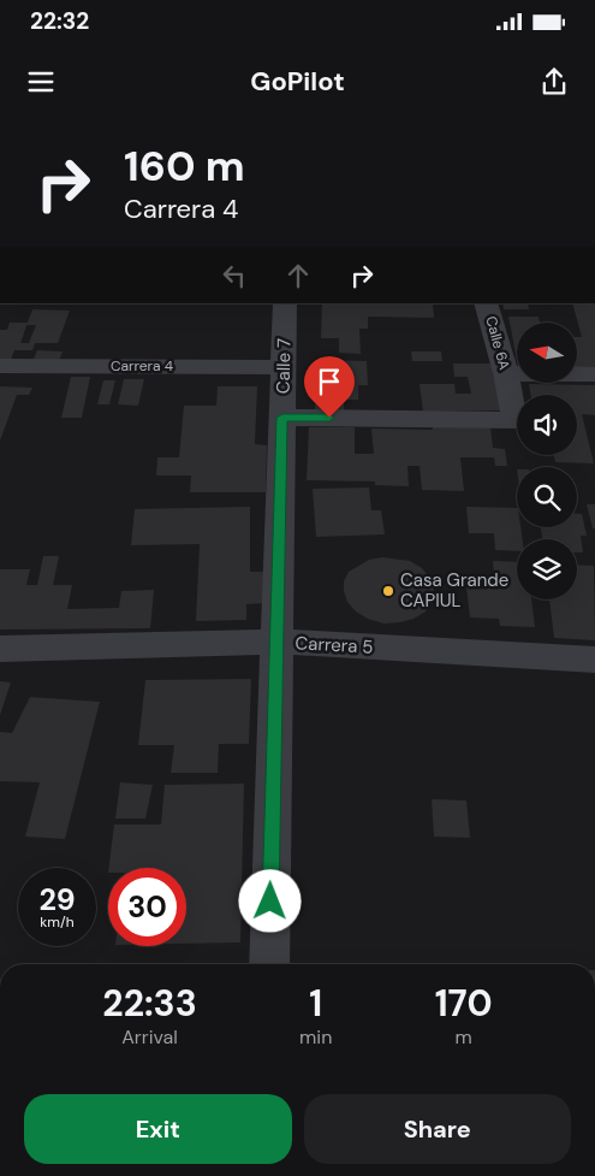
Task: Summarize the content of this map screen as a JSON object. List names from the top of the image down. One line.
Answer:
{"streets":{"street":["Calle 6A","Carrera 4","Calle 7","Carrera 5"]},"crossings":[["Calle 6A","Calle 7"],["Carrera 4","Calle 7"],["Calle 7","Carrera 5"]],"places":["Casa Grande CAPIUL"],"north":"left","page":{"status":"22:32","header":"GoPilot","turn":["160 m","Carrera 4"],"speed":"29 km/h","limit":"30","eta":["22:33","Arrival","1","min","170","m"],"buttons":["Exit","Share"]}}
